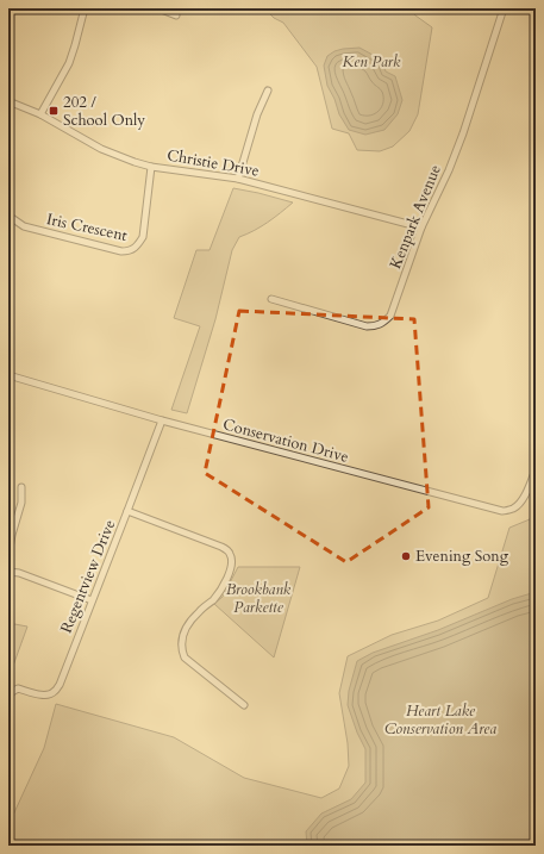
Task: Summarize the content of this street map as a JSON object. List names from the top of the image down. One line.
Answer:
{"streets":{"street":["Christie Drive","Kenpark Avenue","Iris Crescent","Conservation Drive","Regentview Drive"]},"crossings":[["Christie Drive","Kenpark Avenue"],["Christie Drive","Iris Crescent"],["Conservation Drive","Regentview Drive"]],"parks":["Ken Park","Brookbank Parkette","Heart Lake Conservation Area"],"places":{"transit":["202 / School Only"],"other":["Evening Song"]}}
